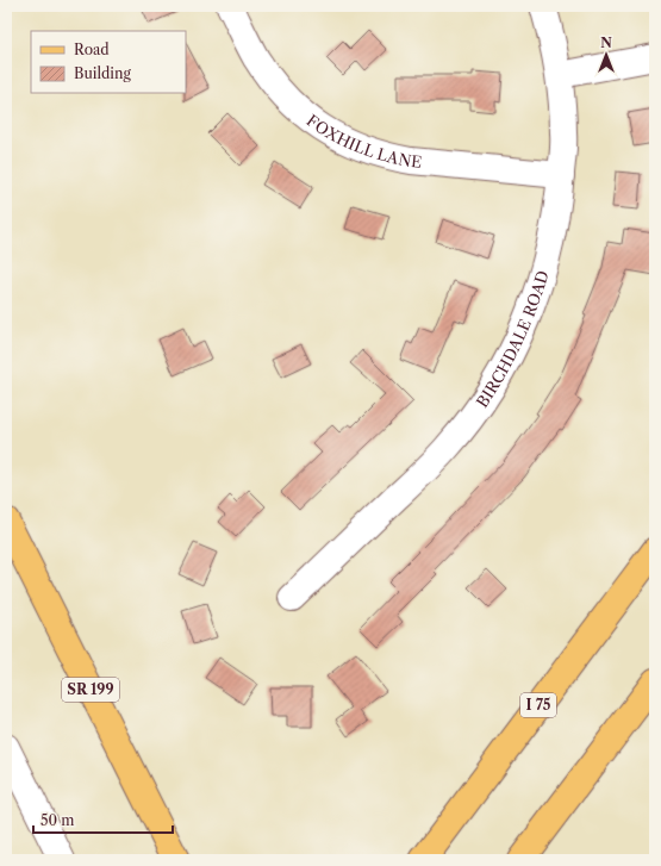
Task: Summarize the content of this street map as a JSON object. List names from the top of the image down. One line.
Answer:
{"streets":{"main road":["SR 199","I 75"],"street":["FOXHILL LANE","BIRCHDALE ROAD"]},"crossings":[["FOXHILL LANE","BIRCHDALE ROAD"]],"legend":["Road","Building"],"scale_bar":"50 m","north":"top"}
